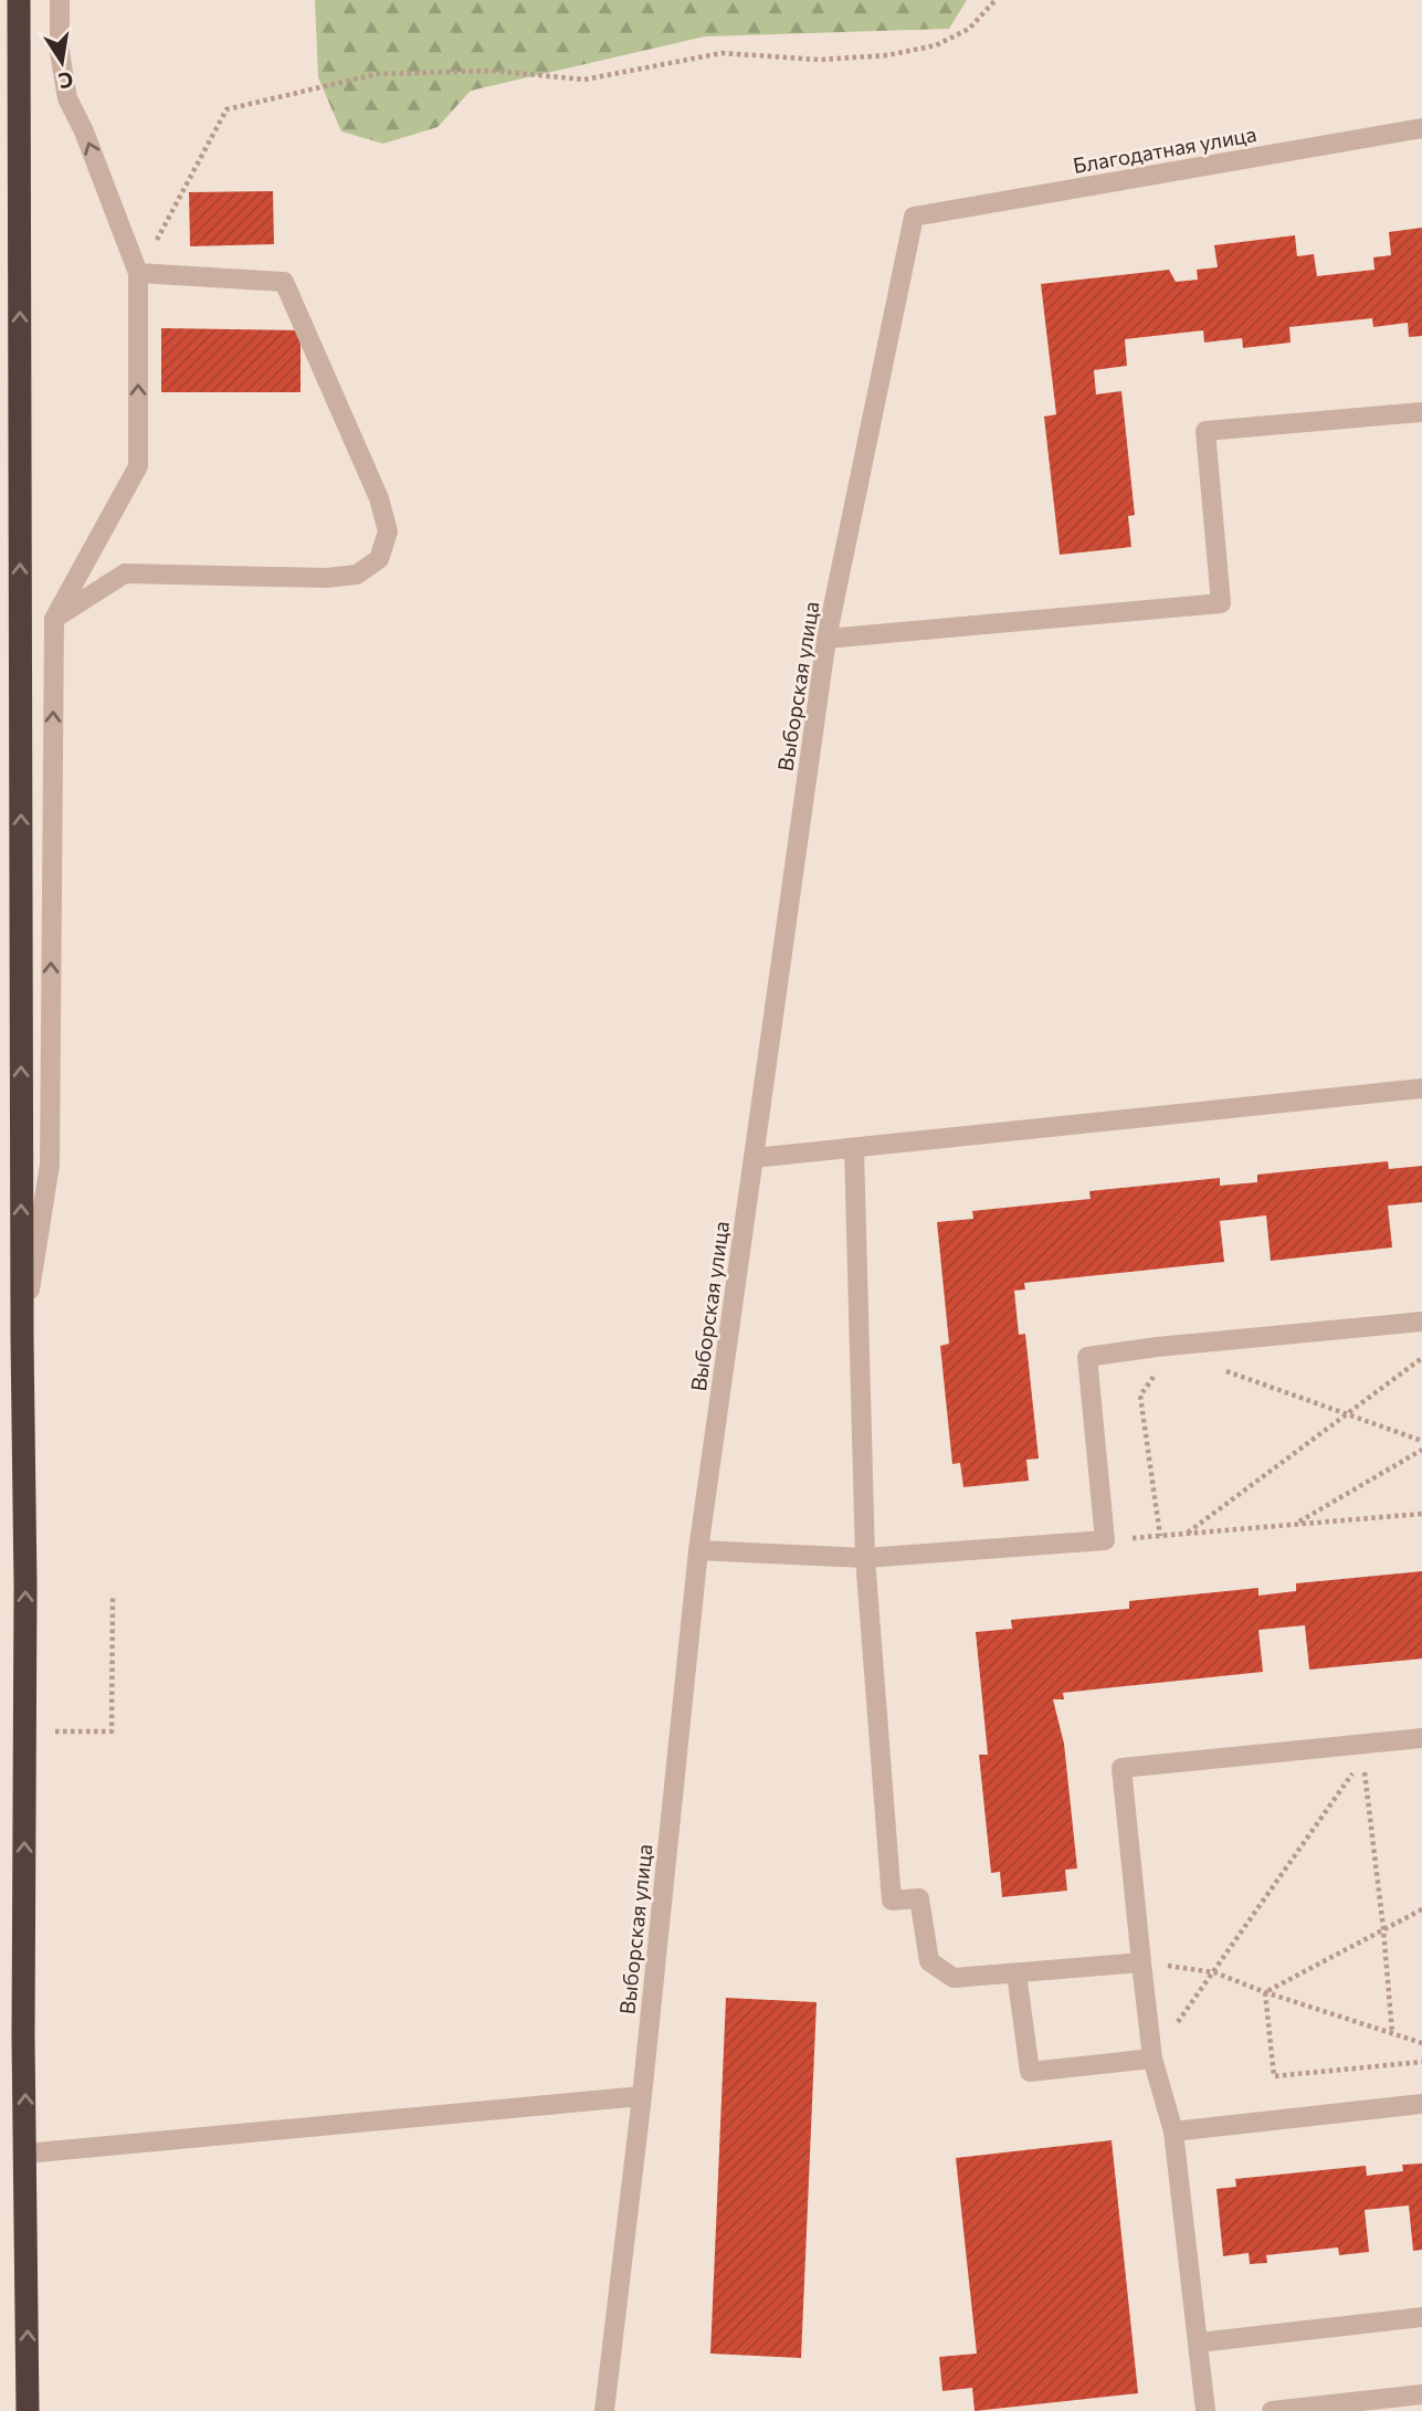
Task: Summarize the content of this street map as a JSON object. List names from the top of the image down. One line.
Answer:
{"streets":{"street":["Благодатная улица","Выборская улица"]},"crossings":[["Благодатная улица","Выборская улица"]],"north":"bottom"}
